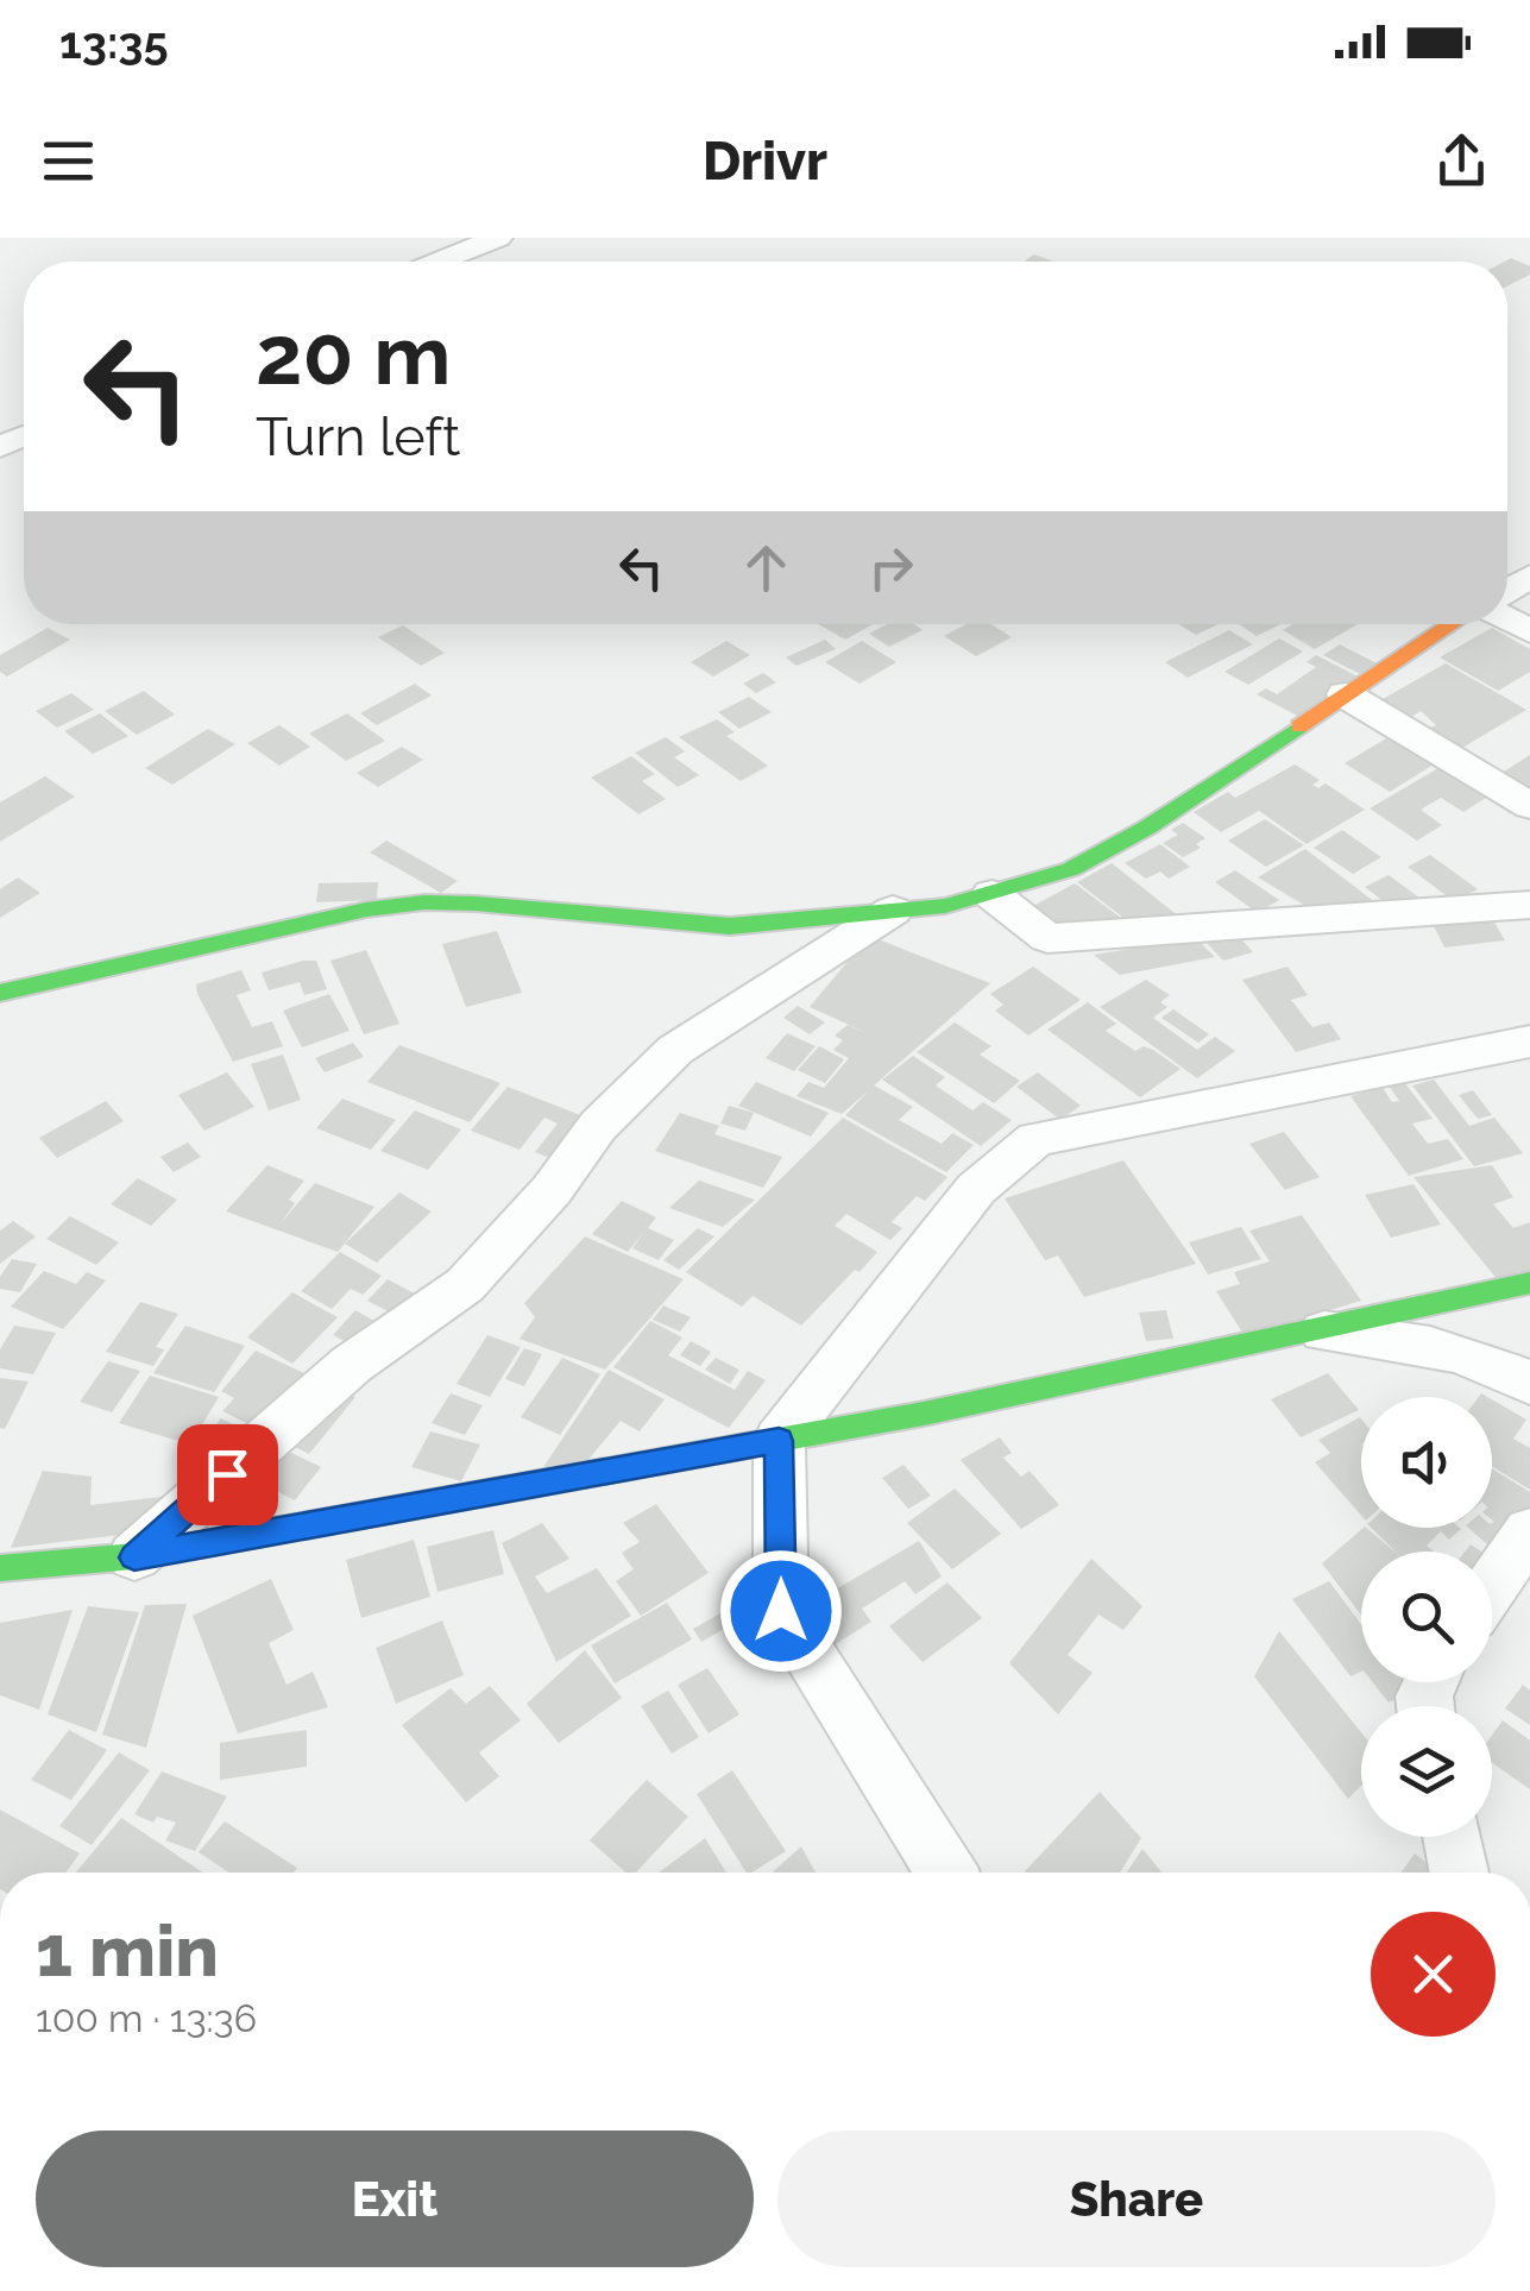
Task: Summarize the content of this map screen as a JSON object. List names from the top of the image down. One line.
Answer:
{"page":{"status":"13:35","header":"Drivr","turn":["20 m","Turn left"],"heading":["1 min","100 m · 13:36"],"buttons":["Exit","Share"]}}
